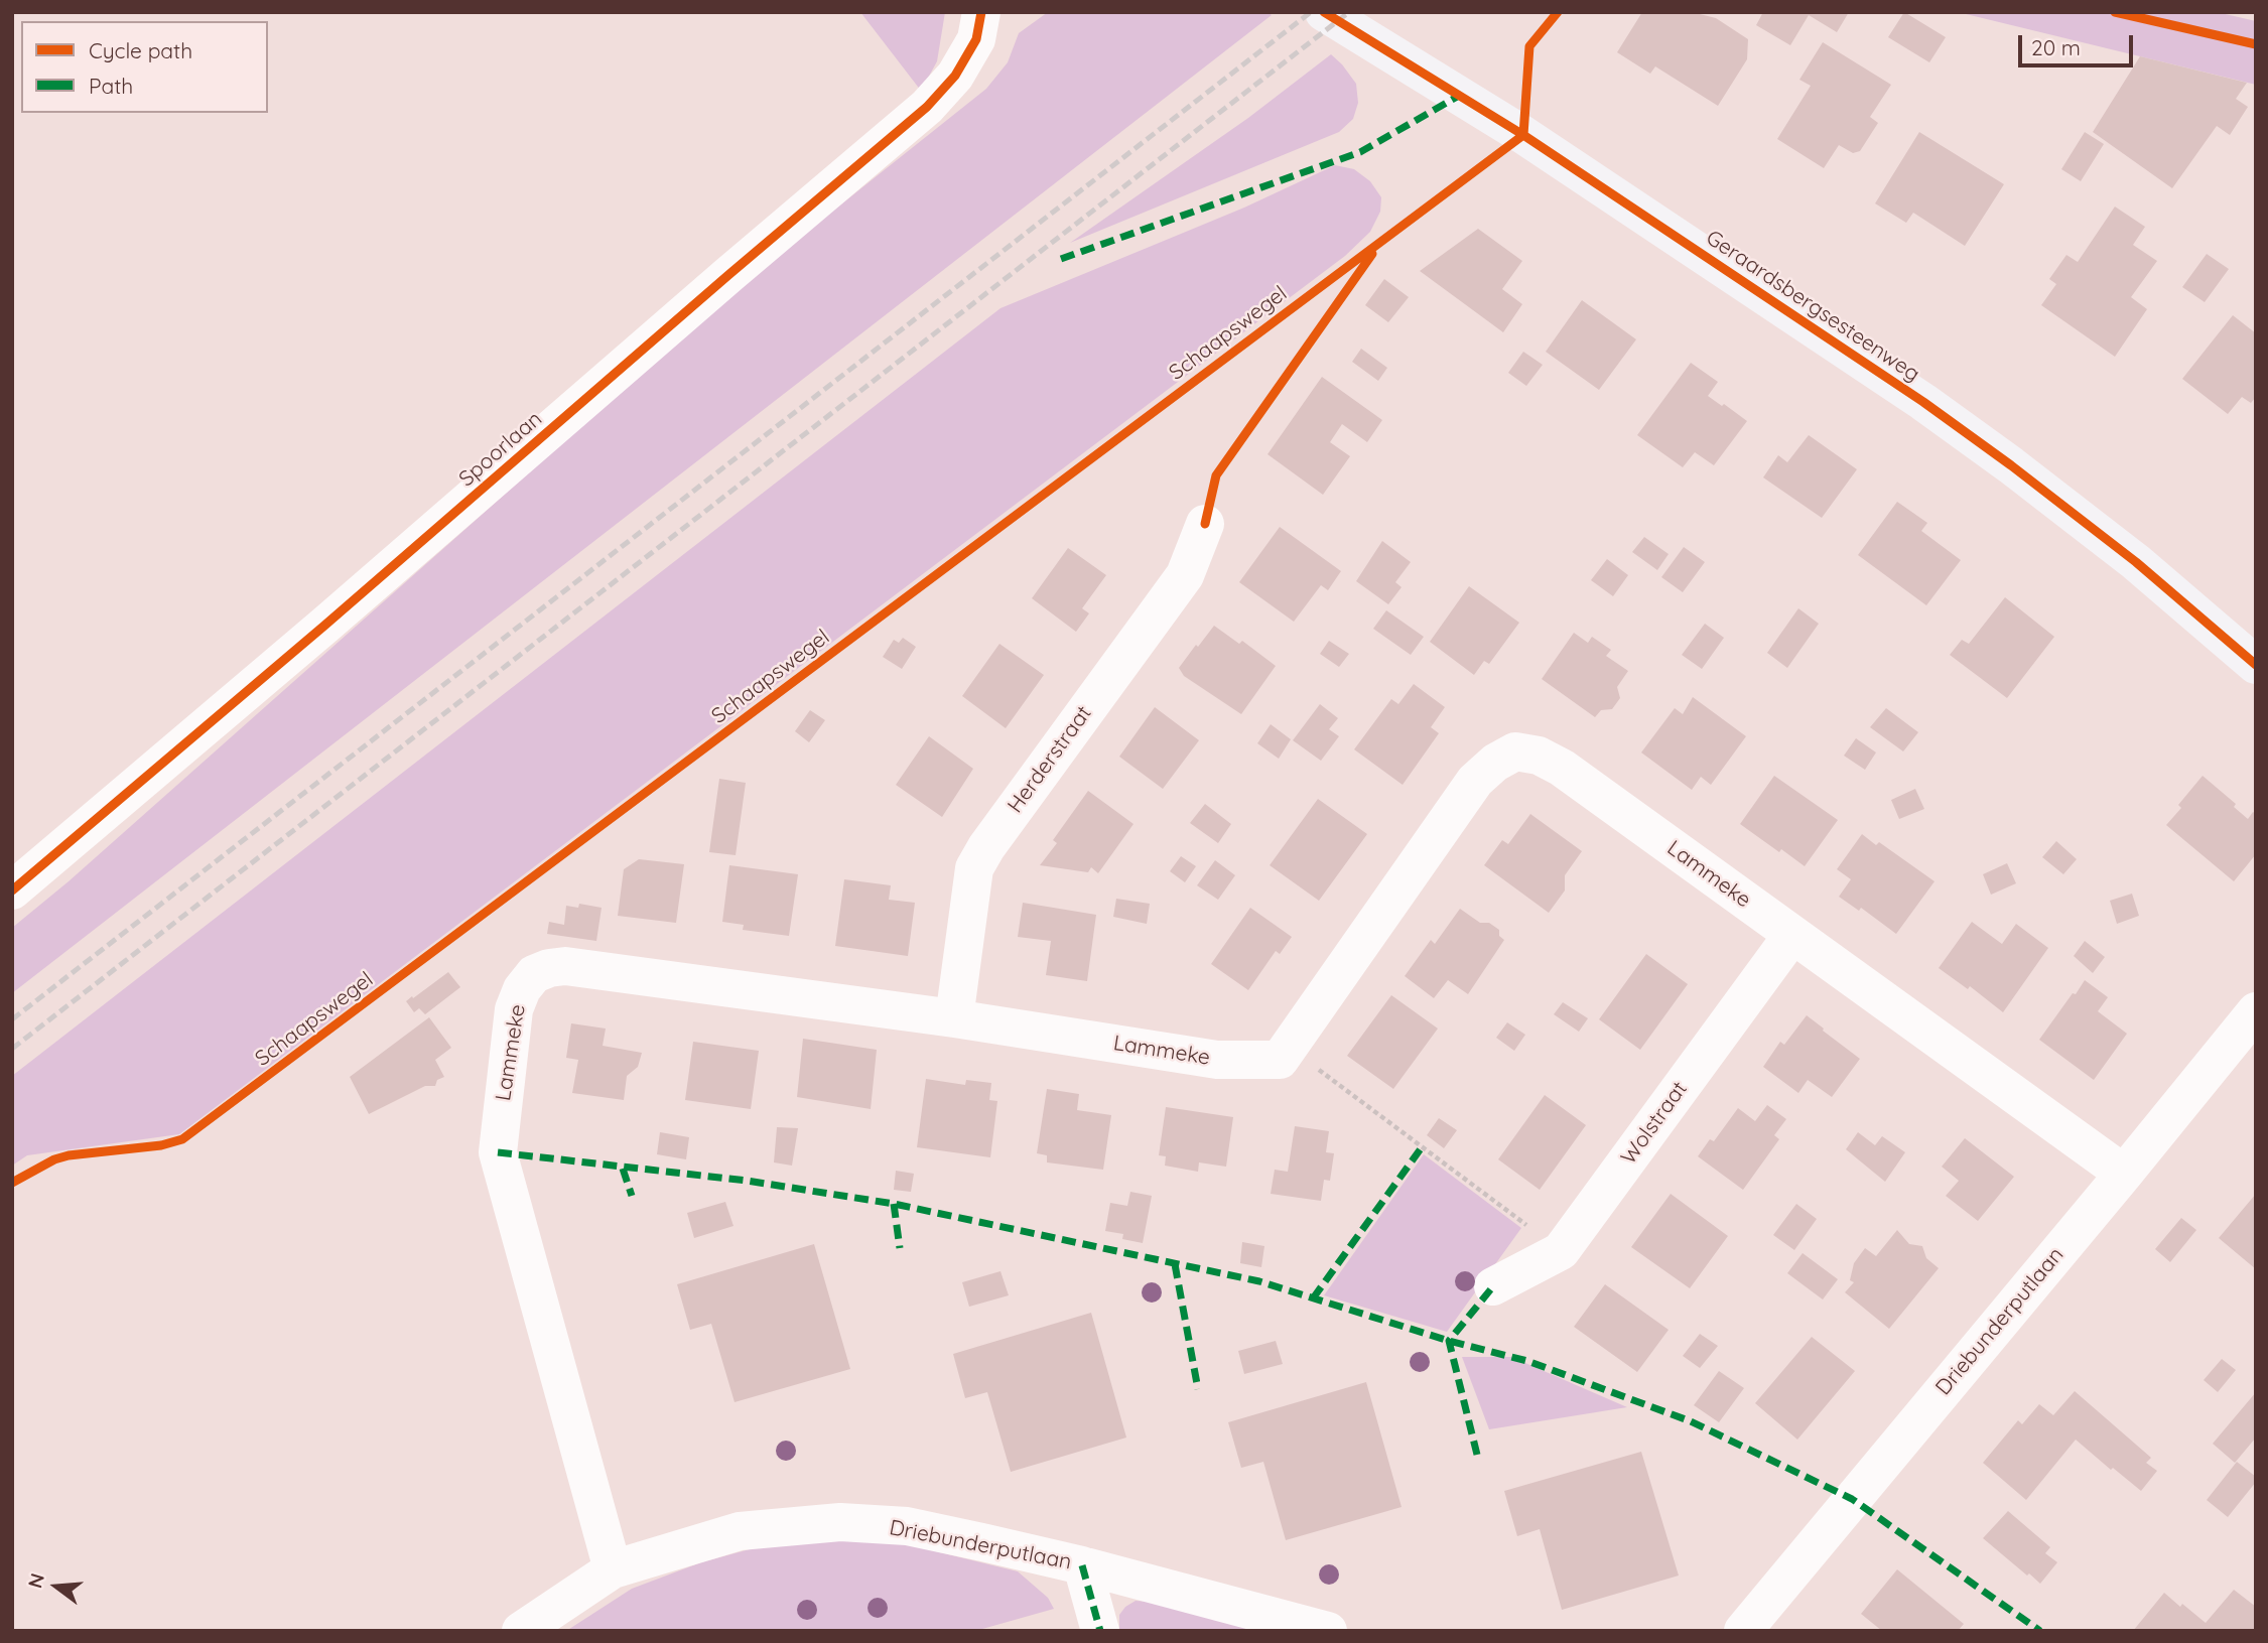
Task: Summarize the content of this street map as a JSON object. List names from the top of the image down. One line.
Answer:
{"streets":{"main road":["Geraardsbergsesteenweg"],"street":["Spoorlaan","Herderstraat","Lammeke","Wolstraat","Driebunderputlaan"],"cycle path":["Schaapswegel"]},"crossings":[["Herderstraat","Lammeke"],["Lammeke","Wolstraat"],["Lammeke","Driebunderputlaan"]],"legend":["Cycle path","Path"],"scale_bar":"20 m","north":"left"}
